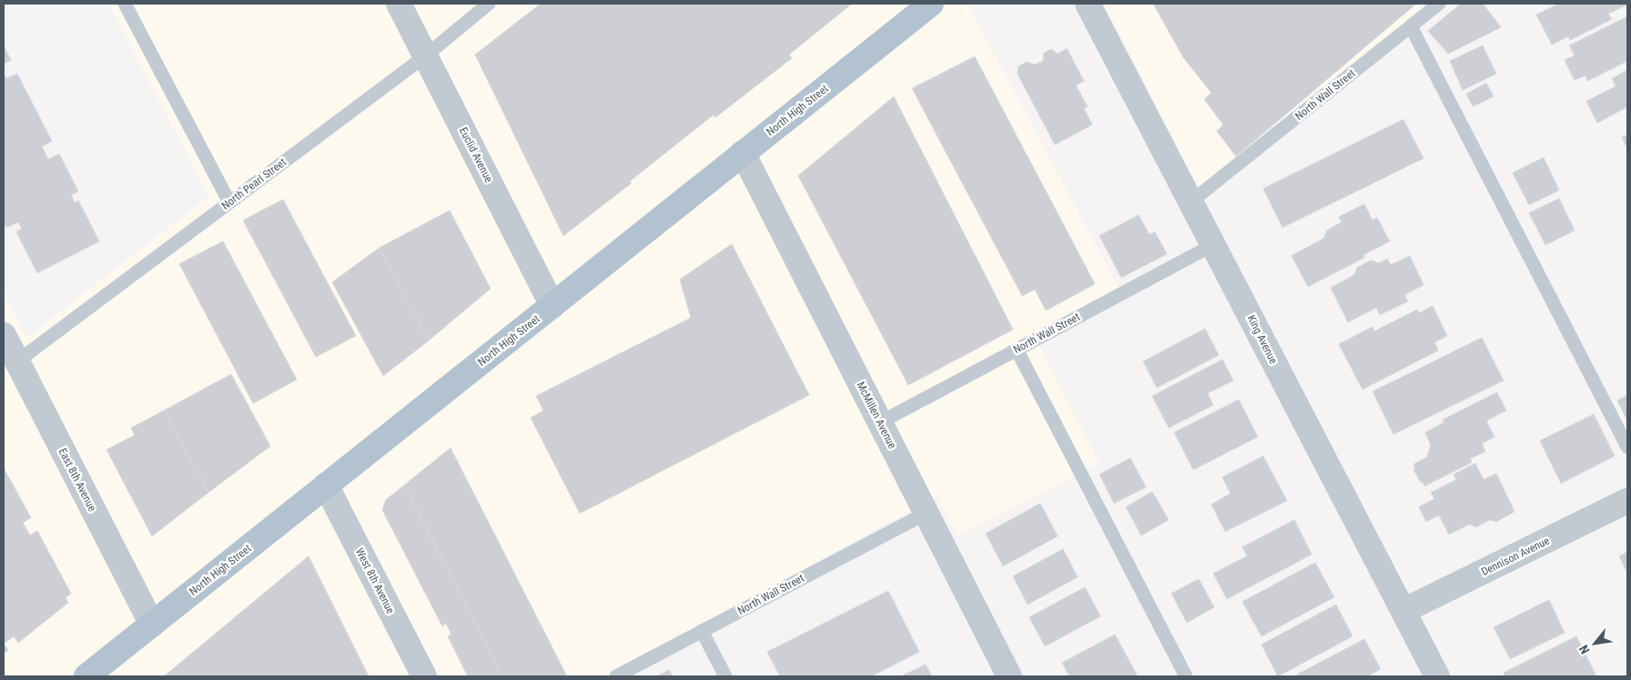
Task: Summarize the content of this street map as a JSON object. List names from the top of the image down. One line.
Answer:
{"streets":{"main road":["North High Street"],"street":["Euclid Avenue","King Avenue","McMillen Avenue","East 8th Avenue","Dennison Avenue","West 8th Avenue"],"lane":["North Wall Street","North Pearl Street"]},"crossings":[["North Wall Street","King Avenue"],["North Wall Street","McMillen Avenue"],["North High Street","Euclid Avenue"],["North High Street","McMillen Avenue"],["North High Street","East 8th Avenue"],["North High Street","West 8th Avenue"],["Euclid Avenue","North Pearl Street"],["North Pearl Street","East 8th Avenue"],["King Avenue","Dennison Avenue"]],"north":"bottom left"}
